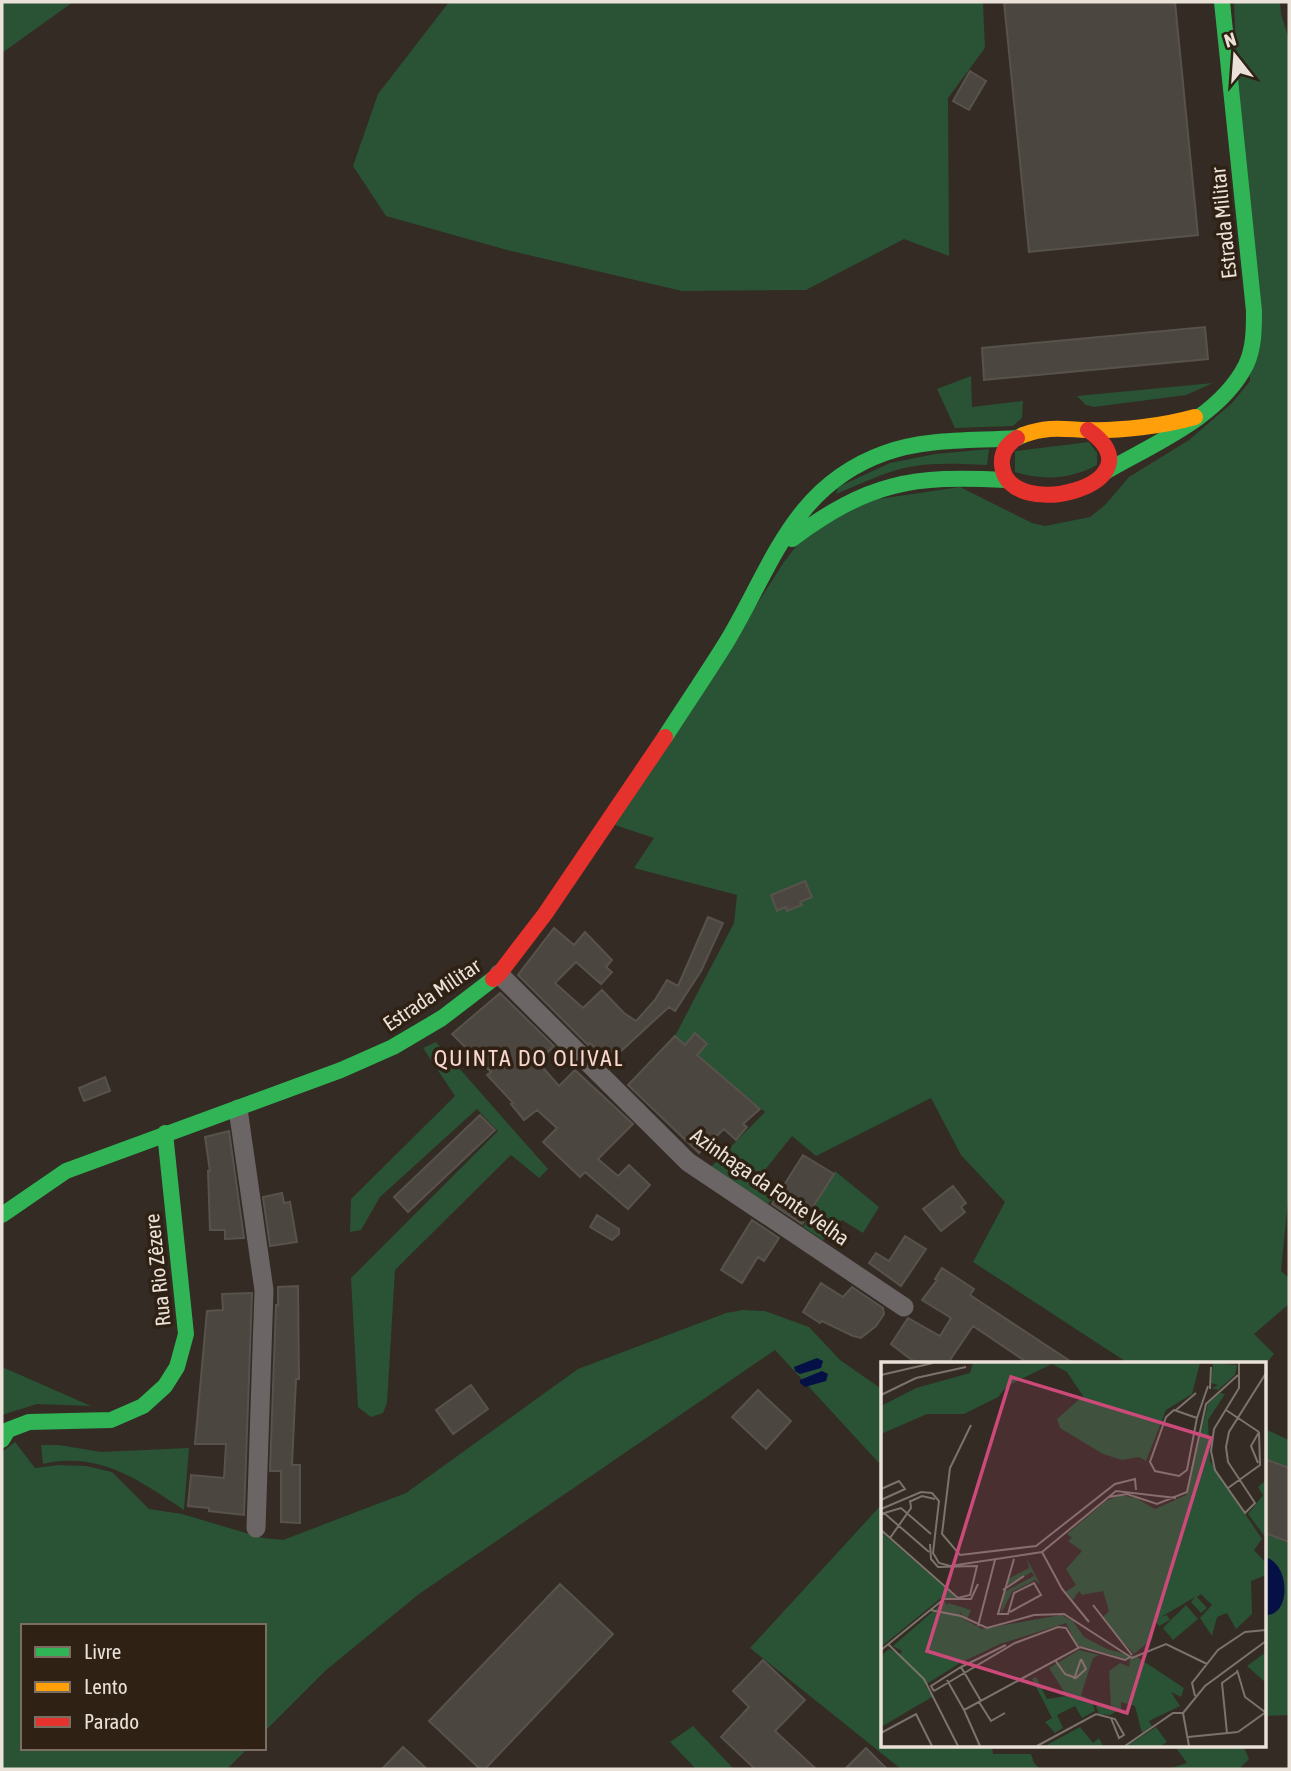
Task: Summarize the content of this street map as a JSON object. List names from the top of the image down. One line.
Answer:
{"streets":{"street":["Estrada Militar","Azinhaga da Fonte Velha","Rua Rio Zêzere"]},"crossings":[["Estrada Militar","Azinhaga da Fonte Velha"],["Estrada Militar","Rua Rio Zêzere"]],"districts":["QUINTA DO OLIVAL"],"legend":["Livre","Lento","Parado"],"north":"top"}
